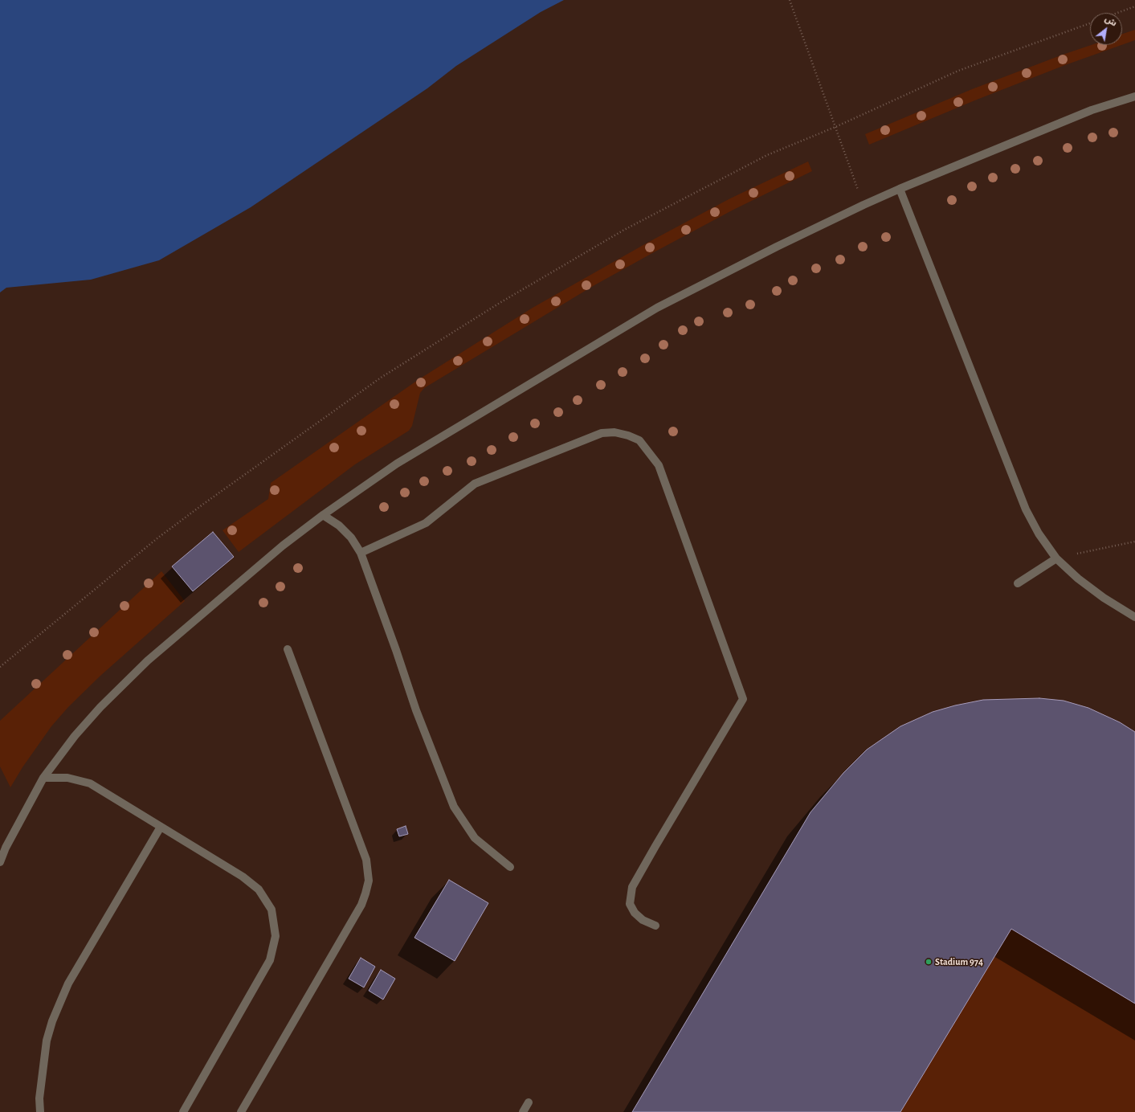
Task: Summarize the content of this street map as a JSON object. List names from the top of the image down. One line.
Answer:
{"places":["Stadium 974"],"north":"top right"}
